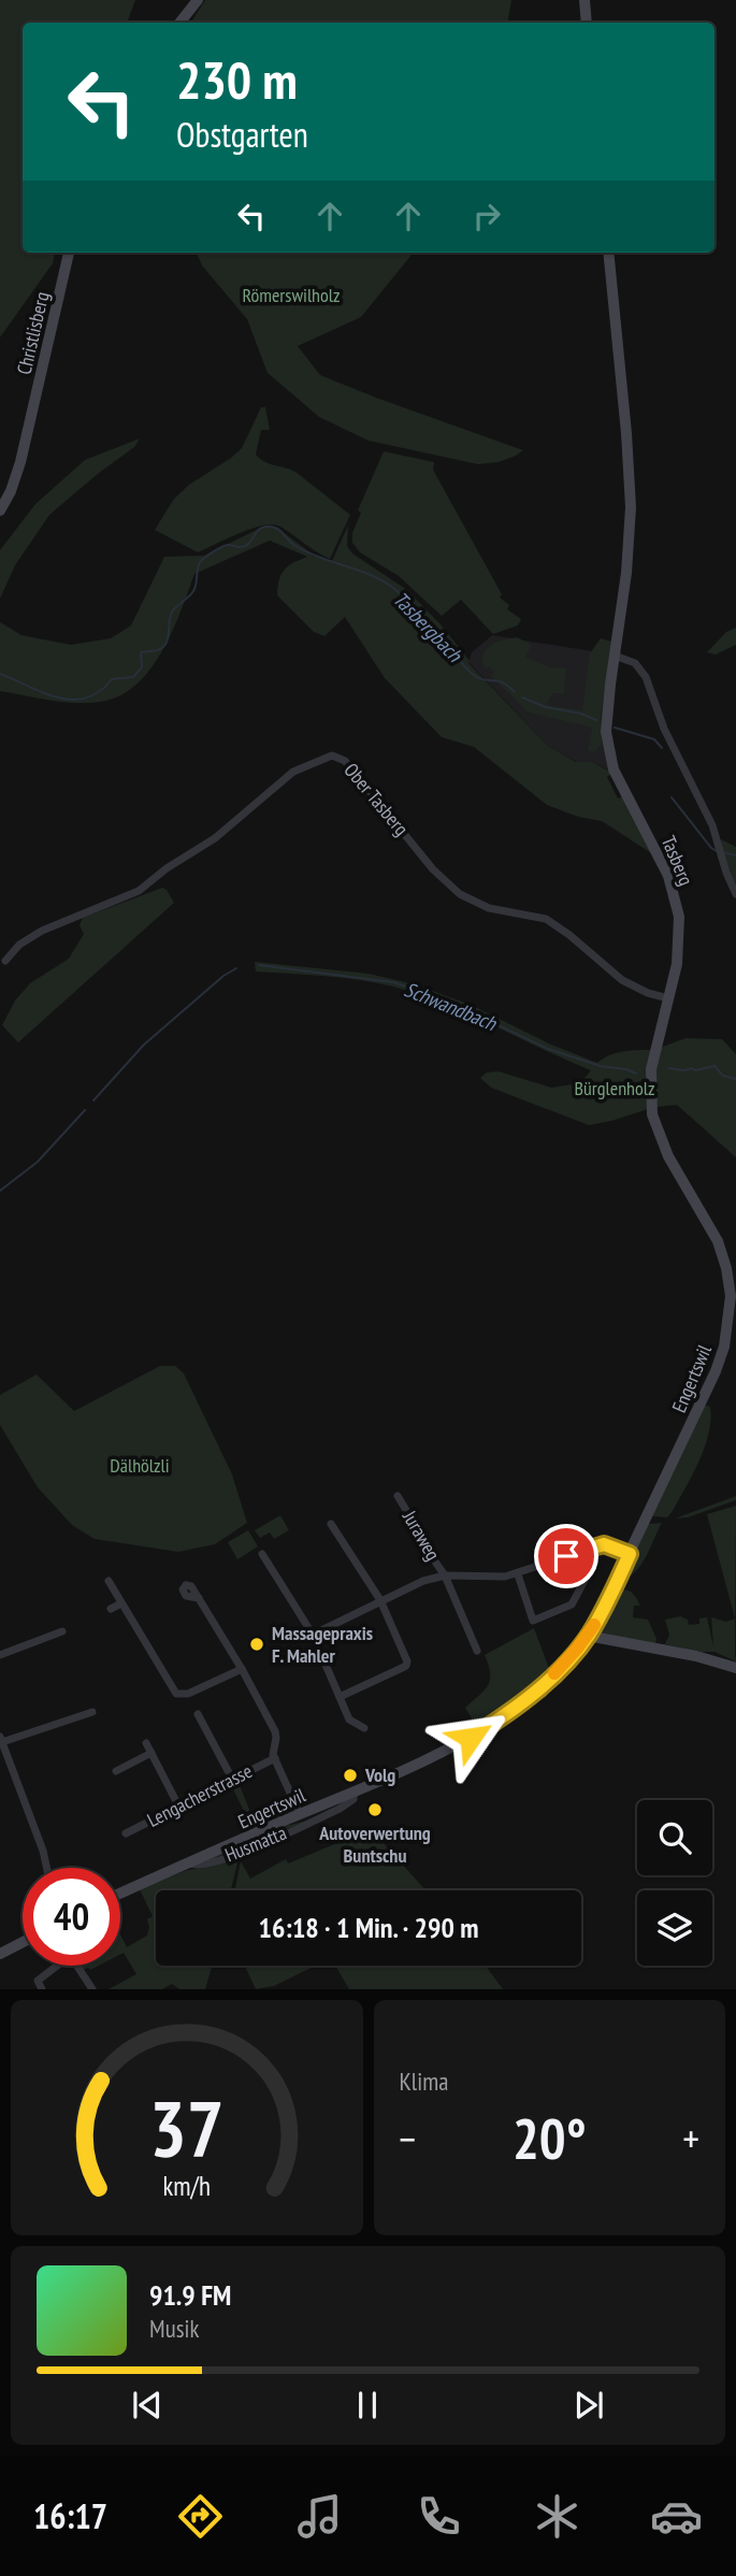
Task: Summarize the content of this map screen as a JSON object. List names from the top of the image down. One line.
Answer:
{"streets":{"main road":["Christlisberg","Tasberg","Engertswil"],"street":["Ober Tasberg","Juraweg","Lengacherstrasse","Husmatta"]},"crossings":[["Ober Tasberg","Tasberg"],["Tasberg","Engertswil"],["Engertswil","Husmatta"]],"water":["Tasbergbach","Schwandbach"],"parks":["Römerswilholz","Bürglenholz","Dälhölzli"],"places":["Massagepraxis F. Mahler","Volg","Autoverwertung Buntschu"],"page":{"turn":["230 m","Obstgarten"],"limit":"40","trip":"16:18 · 1 Min. · 290 m","tile":"Klima","heat":["−","20°","+"],"song":["91.9 FM","Musik"],"tabs":"16:17","gauge":["37","km/h"]}}
